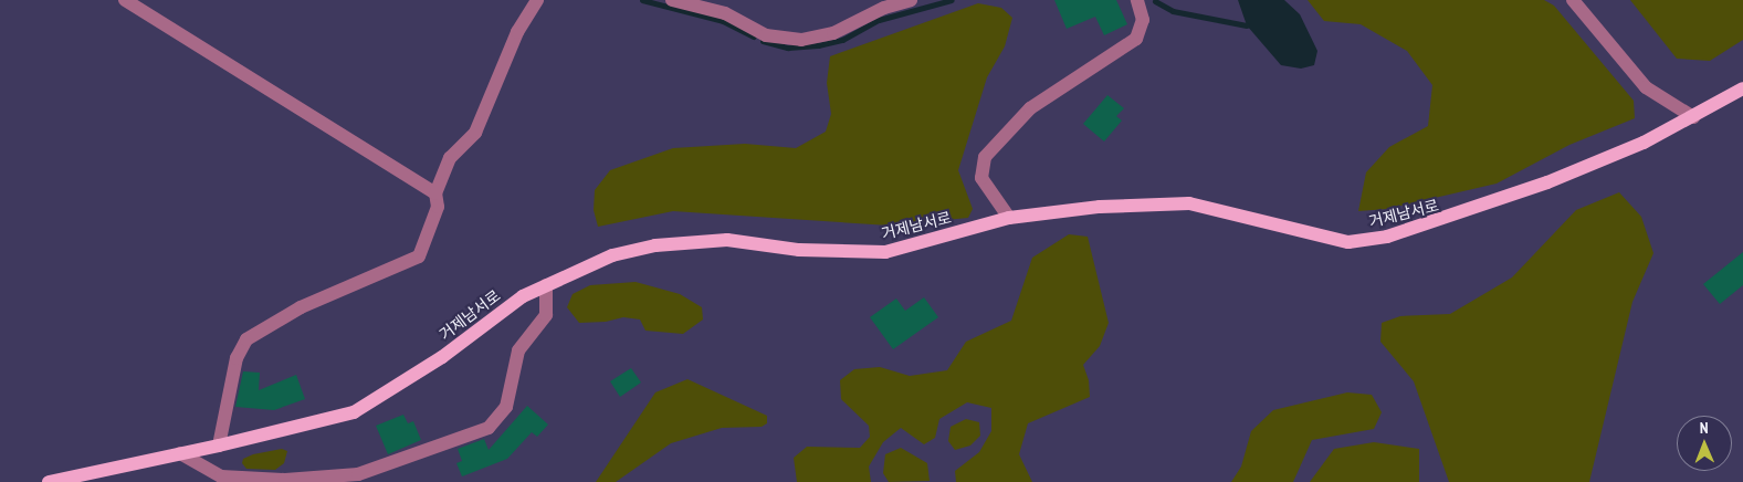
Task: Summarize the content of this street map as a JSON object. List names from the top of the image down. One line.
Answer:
{"streets":{"main road":["거제남서로"]},"north":"top"}
